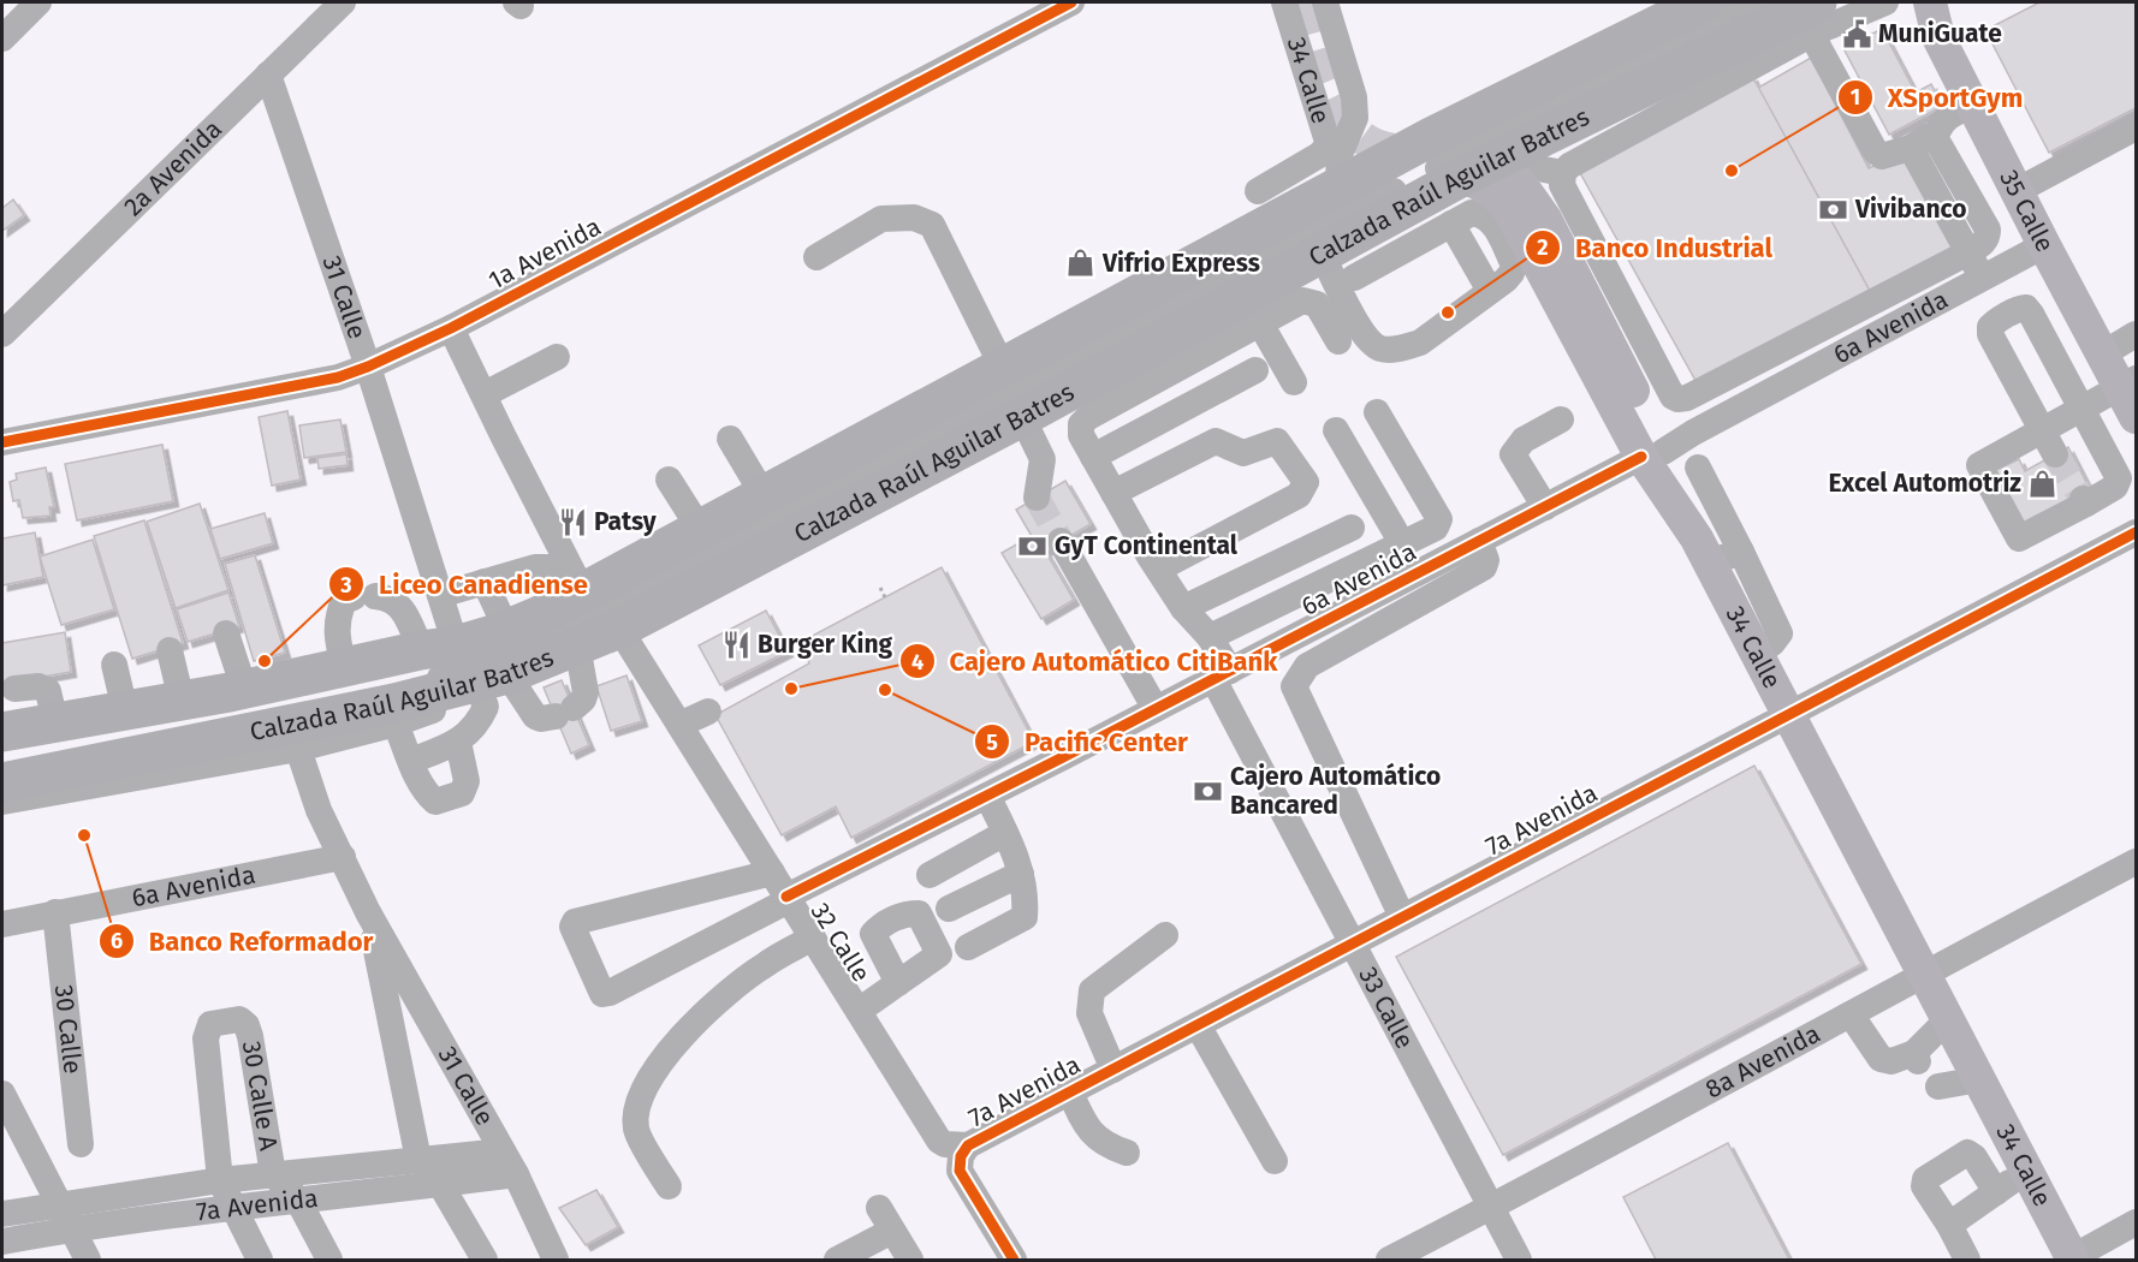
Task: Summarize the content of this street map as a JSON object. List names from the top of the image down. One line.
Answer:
{"streets":{"highway":["Calzada Raúl Aguilar Batres"],"main road":["34 Calle","35 Calle"],"street":["2a Avenida","1a Avenida","31 Calle","6a Avenida","7a Avenida","32 Calle","33 Calle","30 Calle","8a Avenida","30 Calle A"]},"crossings":[["34 Calle","Calzada Raúl Aguilar Batres"],["34 Calle","6a Avenida"],["34 Calle","7a Avenida"],["34 Calle","8a Avenida"],["2a Avenida","31 Calle"],["Calzada Raúl Aguilar Batres","31 Calle"],["Calzada Raúl Aguilar Batres","32 Calle"],["35 Calle","6a Avenida"],["1a Avenida","31 Calle"],["31 Calle","6a Avenida"],["31 Calle","7a Avenida"],["6a Avenida","32 Calle"],["6a Avenida","33 Calle"],["6a Avenida","30 Calle"],["7a Avenida","32 Calle"],["7a Avenida","33 Calle"],["7a Avenida","30 Calle A"],["33 Calle","8a Avenida"]],"places":{"public building":["MuniGuate"],"other":["XSportGym","Banco Industrial","Liceo Canadiense","Cajero Automático CitiBank","Pacific Center","Banco Reformador"],"bank":["Vivibanco","GyT Continental","Cajero Automático Bancared"],"shop":["Vifrio Express","Excel Automotriz"],"restaurant":["Patsy","Burger King"]}}
